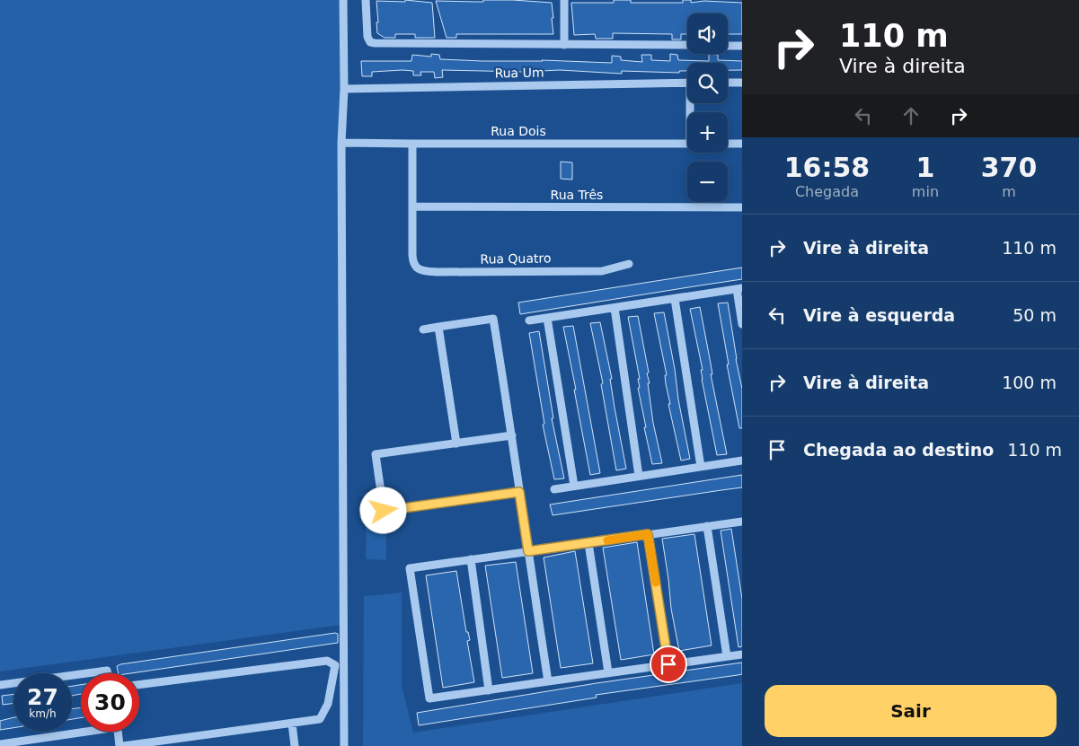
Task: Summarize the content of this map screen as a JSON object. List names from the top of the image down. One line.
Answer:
{"streets":{"street":["Rua Um","Rua Dois","Rua Três","Rua Quatro"]},"crossings":[["Rua Três","Rua Quatro"]],"page":{"turn":["110 m","Vire à direita"],"map_buttons":["+","−"],"eta":["16:58","Chegada","1","min","370","m"],"list":[{"name":"Vire à direita","value":"110 m"},{"name":"Vire à esquerda","value":"50 m"},{"name":"Vire à direita","value":"100 m"},{"name":"Chegada ao destino","value":"110 m"}],"speed":"27 km/h","limit":"30","buttons":"Sair"}}
